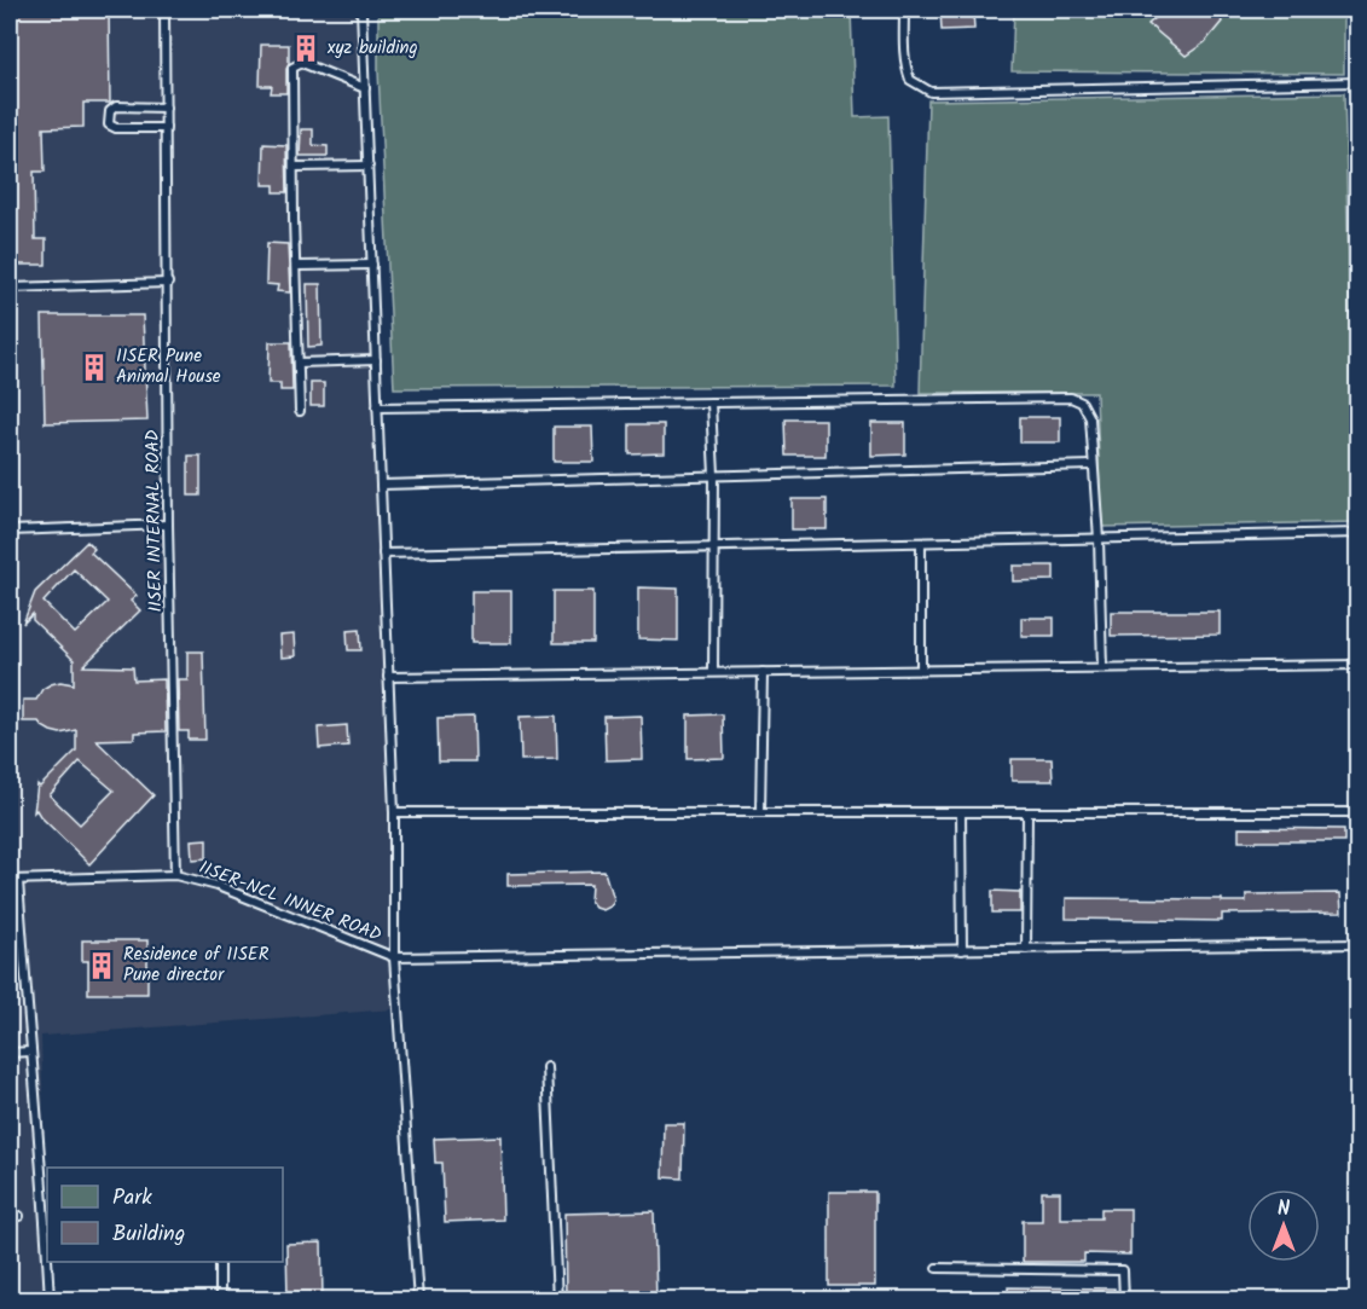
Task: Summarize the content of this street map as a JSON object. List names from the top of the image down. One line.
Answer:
{"streets":{"lane":["IISER INTERNAL ROAD","IISER-NCL INNER ROAD"]},"crossings":[["IISER INTERNAL ROAD","IISER-NCL INNER ROAD"]],"places":{"building":["xyz building","IISER Pune Animal House","Residence of IISER Pune director"]},"legend":["Park","Building"],"north":"top"}
